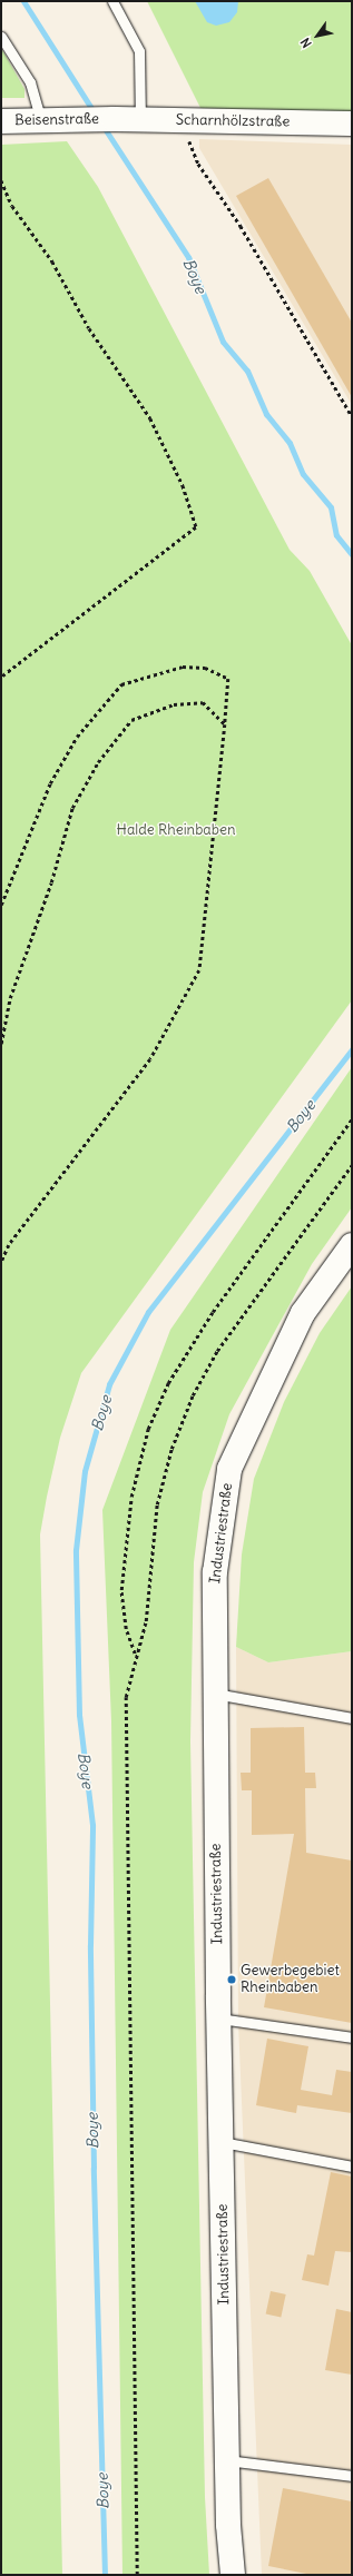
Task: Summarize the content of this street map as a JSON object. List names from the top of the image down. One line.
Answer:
{"streets":{"street":["Beisenstraße","Scharnhölzstraße","Industriestraße"]},"crossings":[["Beisenstraße","Scharnhölzstraße"]],"water":["Boye"],"parks":["Halde Rheinbaben"],"places":["Gewerbegebiet Rheinbaben"],"north":"bottom left"}
